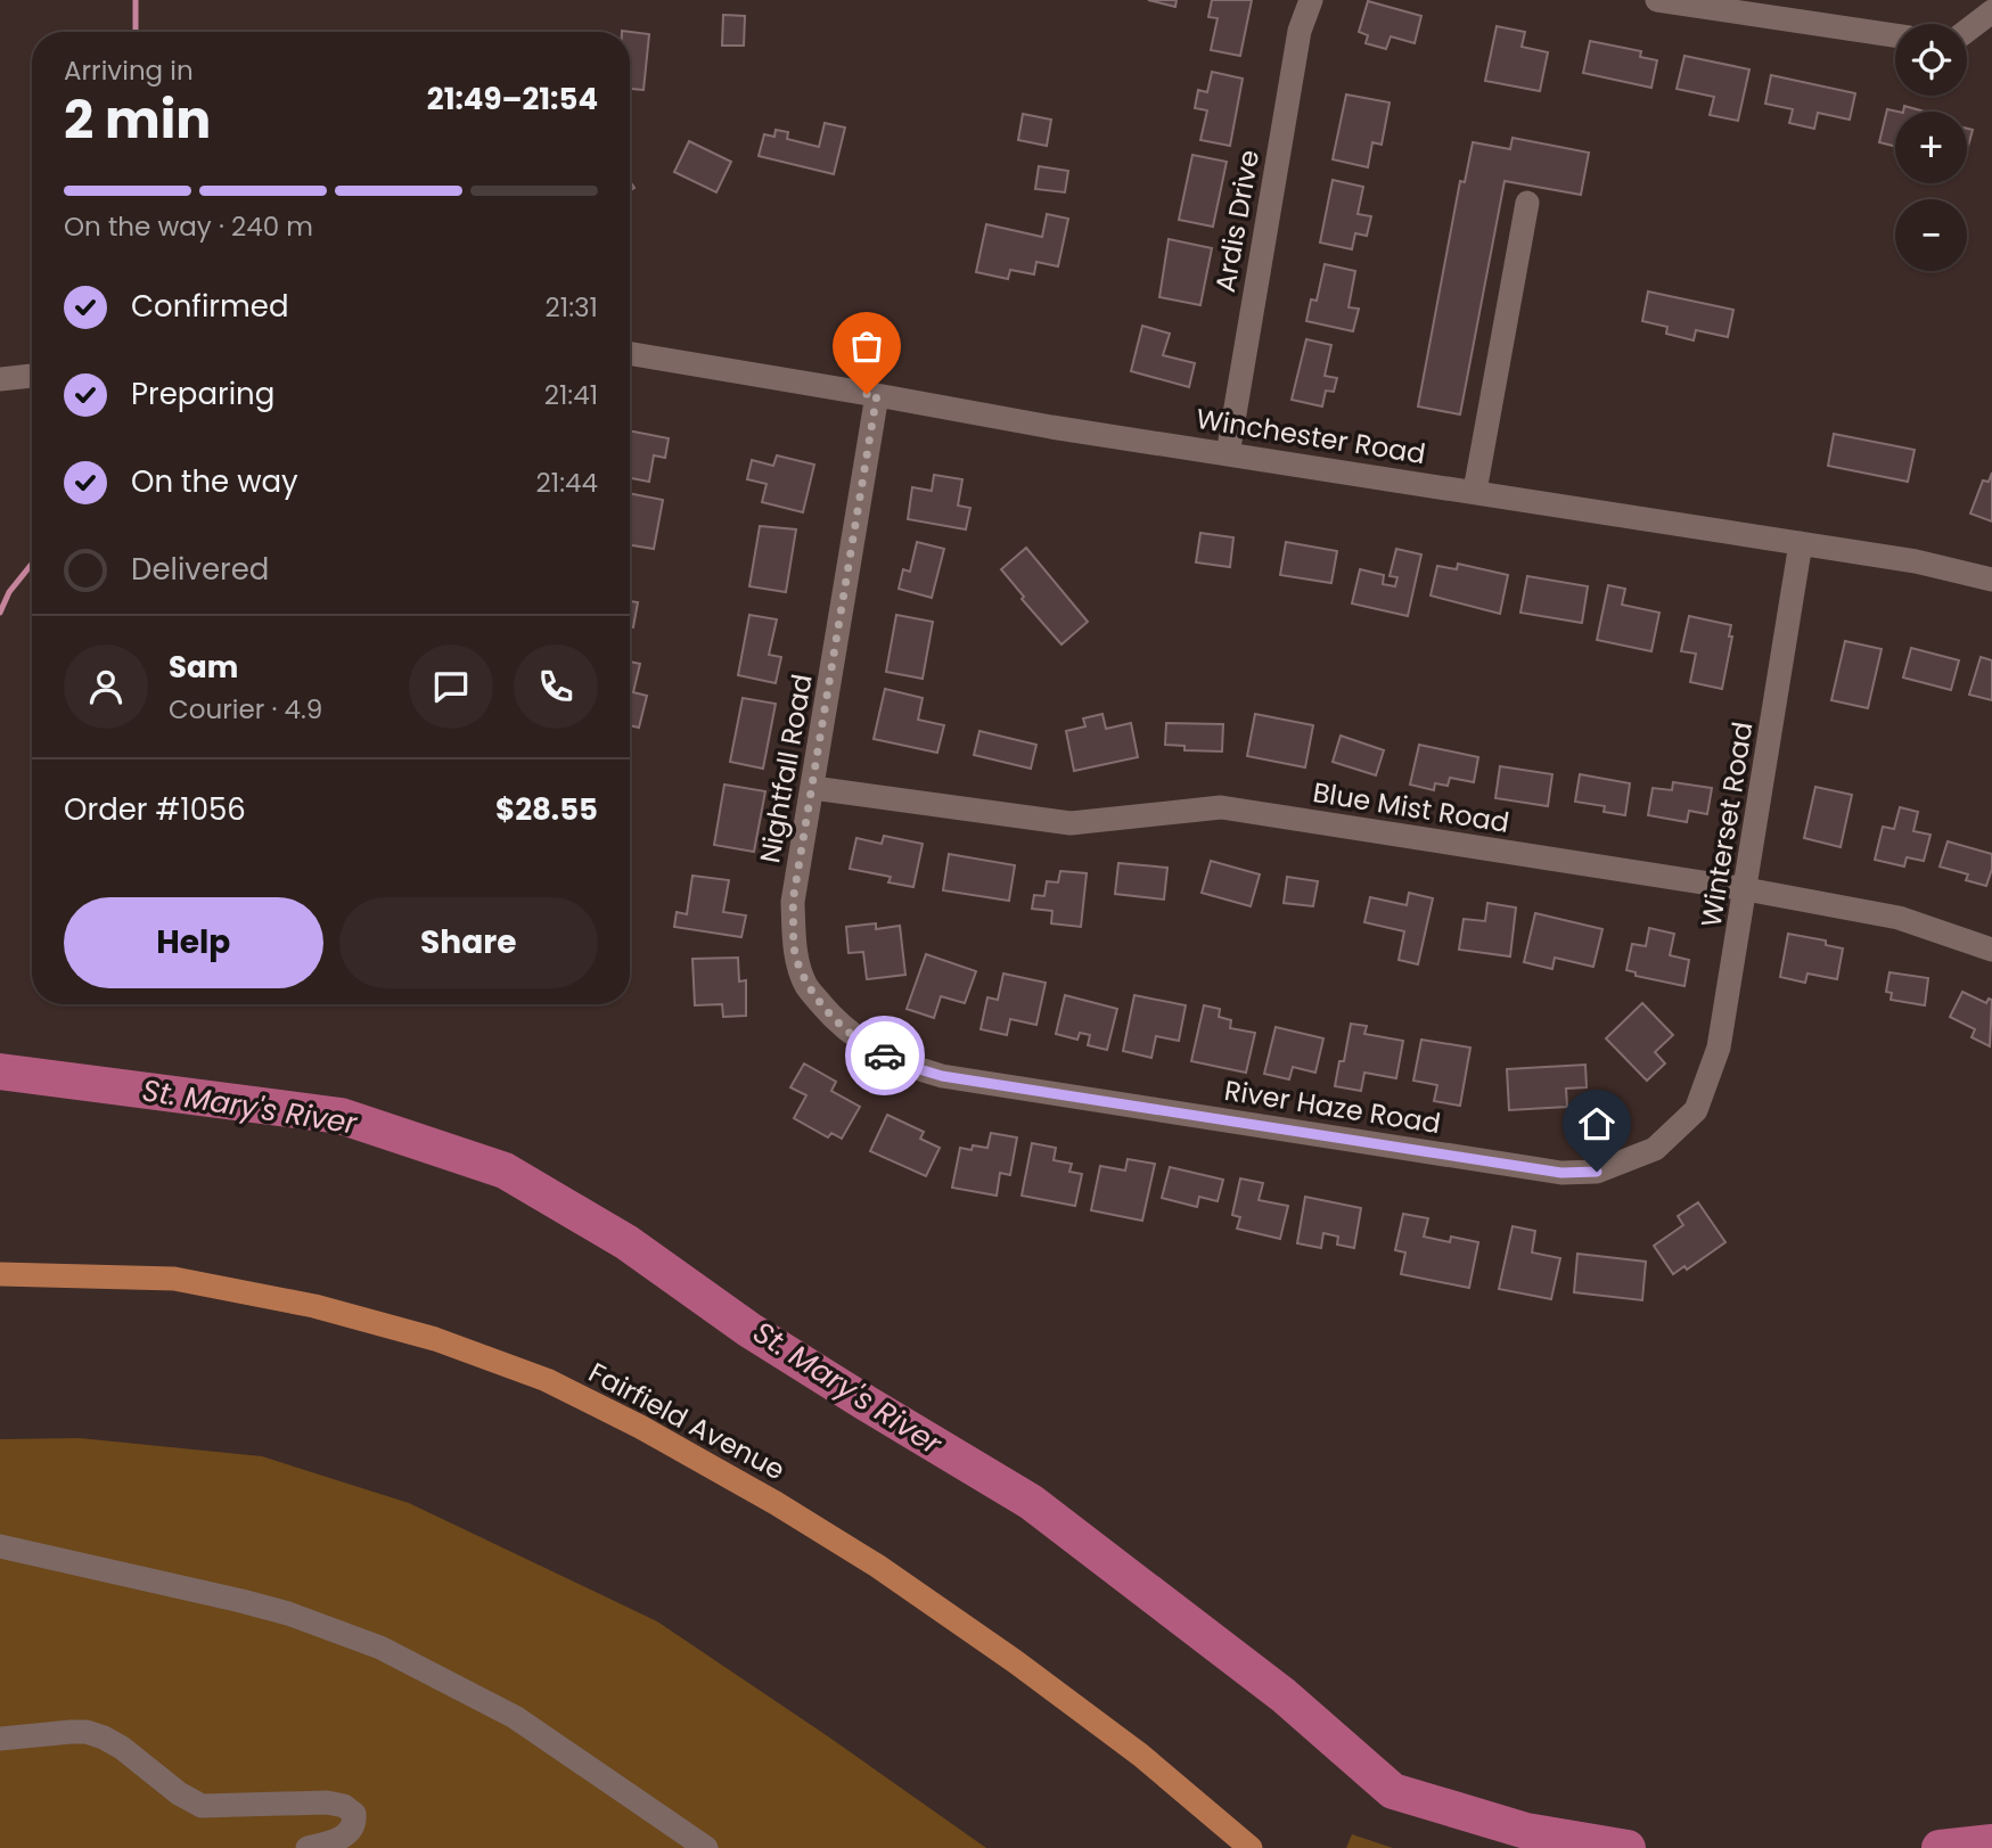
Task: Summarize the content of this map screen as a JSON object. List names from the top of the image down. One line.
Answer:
{"streets":{"main road":["Fairfield Avenue"],"street":["Ardis Drive","Winchester Road","Nightfall Road","Blue Mist Road","Winterset Road","River Haze Road"]},"crossings":[["Ardis Drive","Winchester Road"],["Winchester Road","Nightfall Road"],["Winchester Road","Winterset Road"],["Nightfall Road","Blue Mist Road"],["Nightfall Road","River Haze Road"],["Blue Mist Road","Winterset Road"],["Winterset Road","River Haze Road"]],"water":["St. Mary's River"],"page":{"map_buttons":["+","−"],"heading":["2 min","Arriving in","21:49–21:54"],"panel":["Sam","Courier · 4.9","Order #1056","$28.55"],"bar":"On the way · 240 m","list":[["Confirmed","21:31"],["Preparing","21:41"],["On the way","21:44"],"Delivered"],"buttons":["Help","Share"]}}
